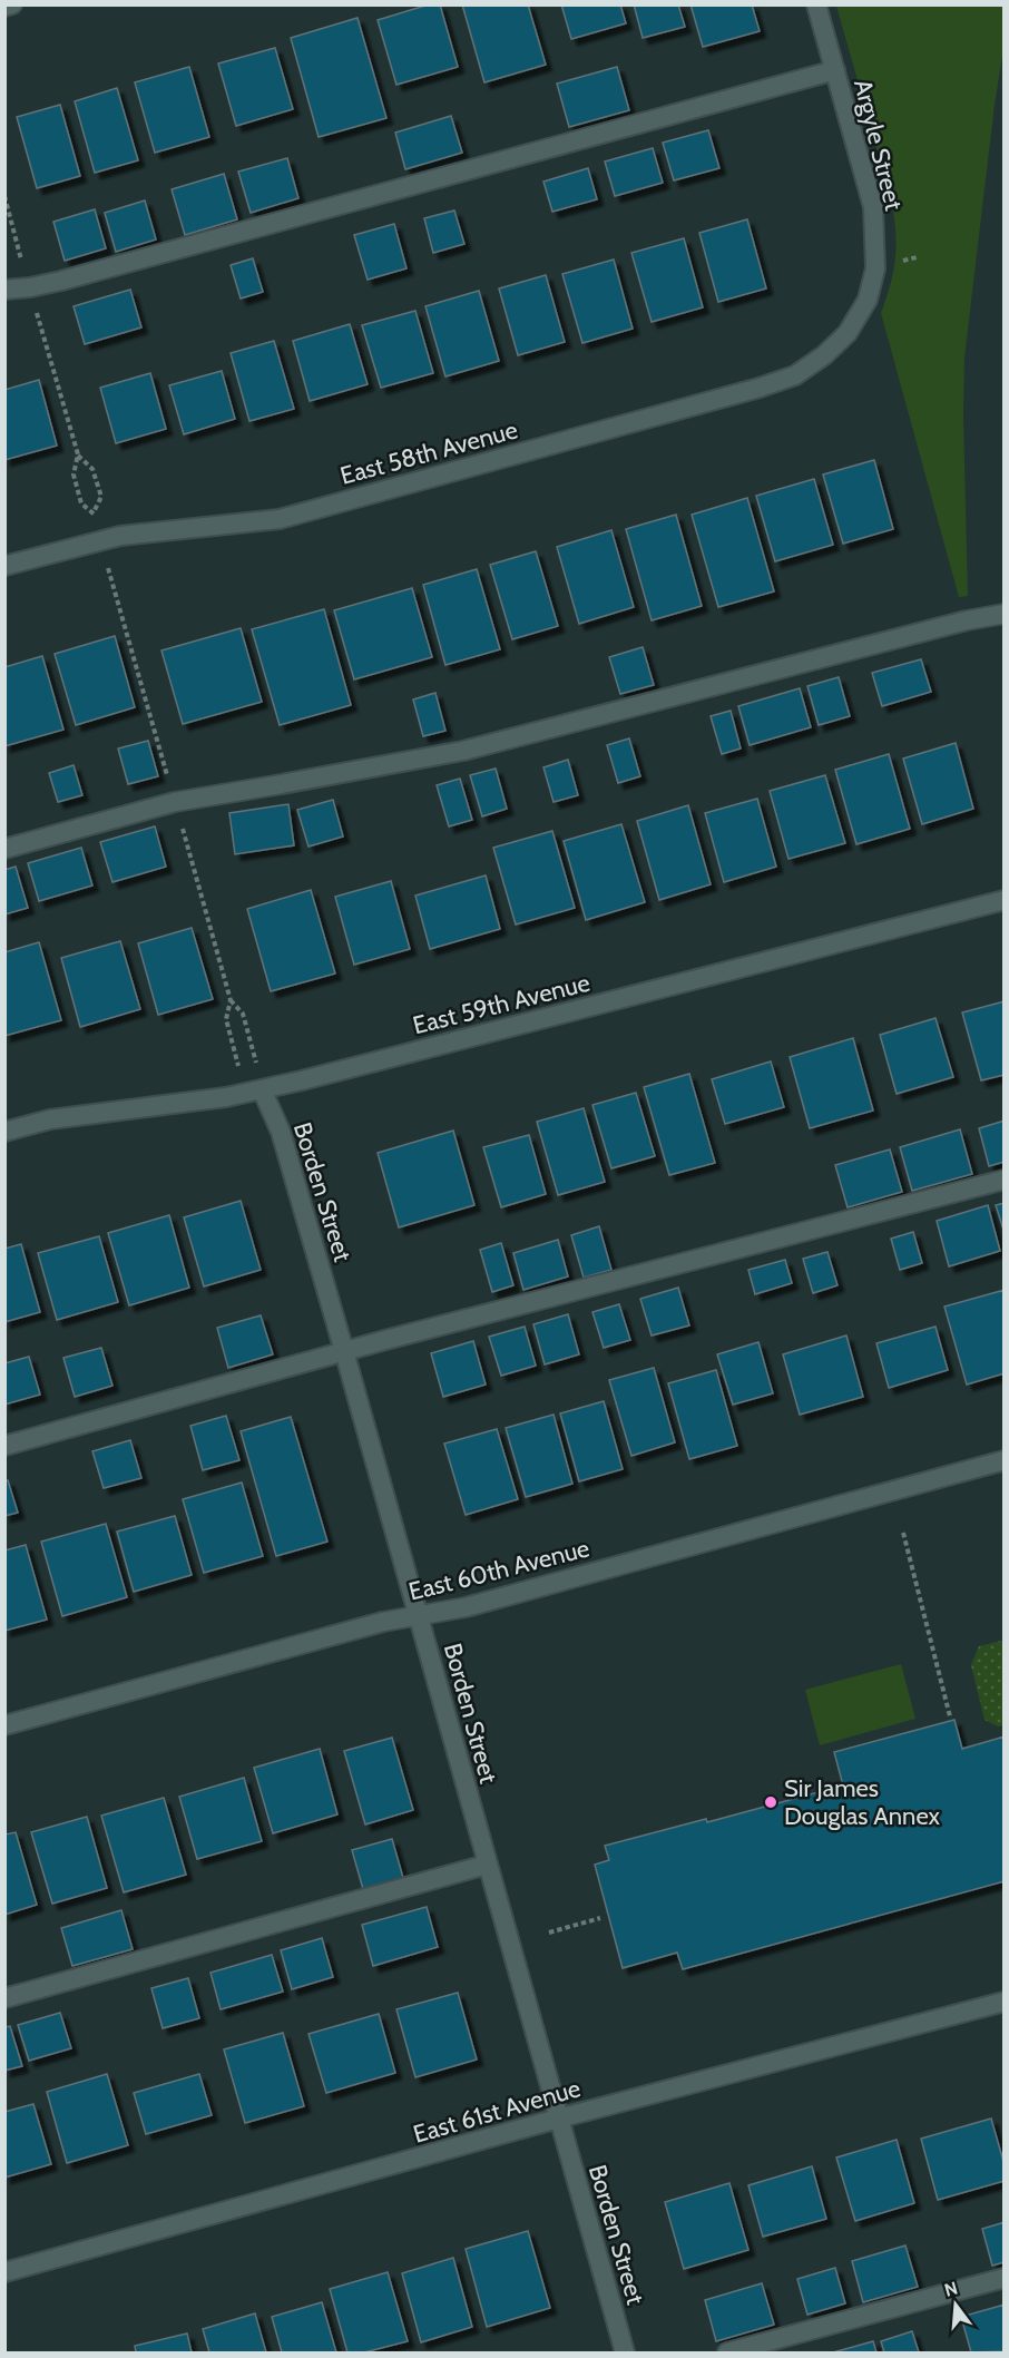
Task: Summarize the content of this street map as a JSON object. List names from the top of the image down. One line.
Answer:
{"streets":{"street":["Argyle Street","East 58th Avenue","East 59th Avenue","Borden Street","East 60th Avenue","East 61st Avenue"]},"crossings":[["Argyle Street","East 58th Avenue"],["East 59th Avenue","Borden Street"],["Borden Street","East 60th Avenue"],["Borden Street","East 61st Avenue"]],"places":["Sir James Douglas Annex"],"north":"top"}
